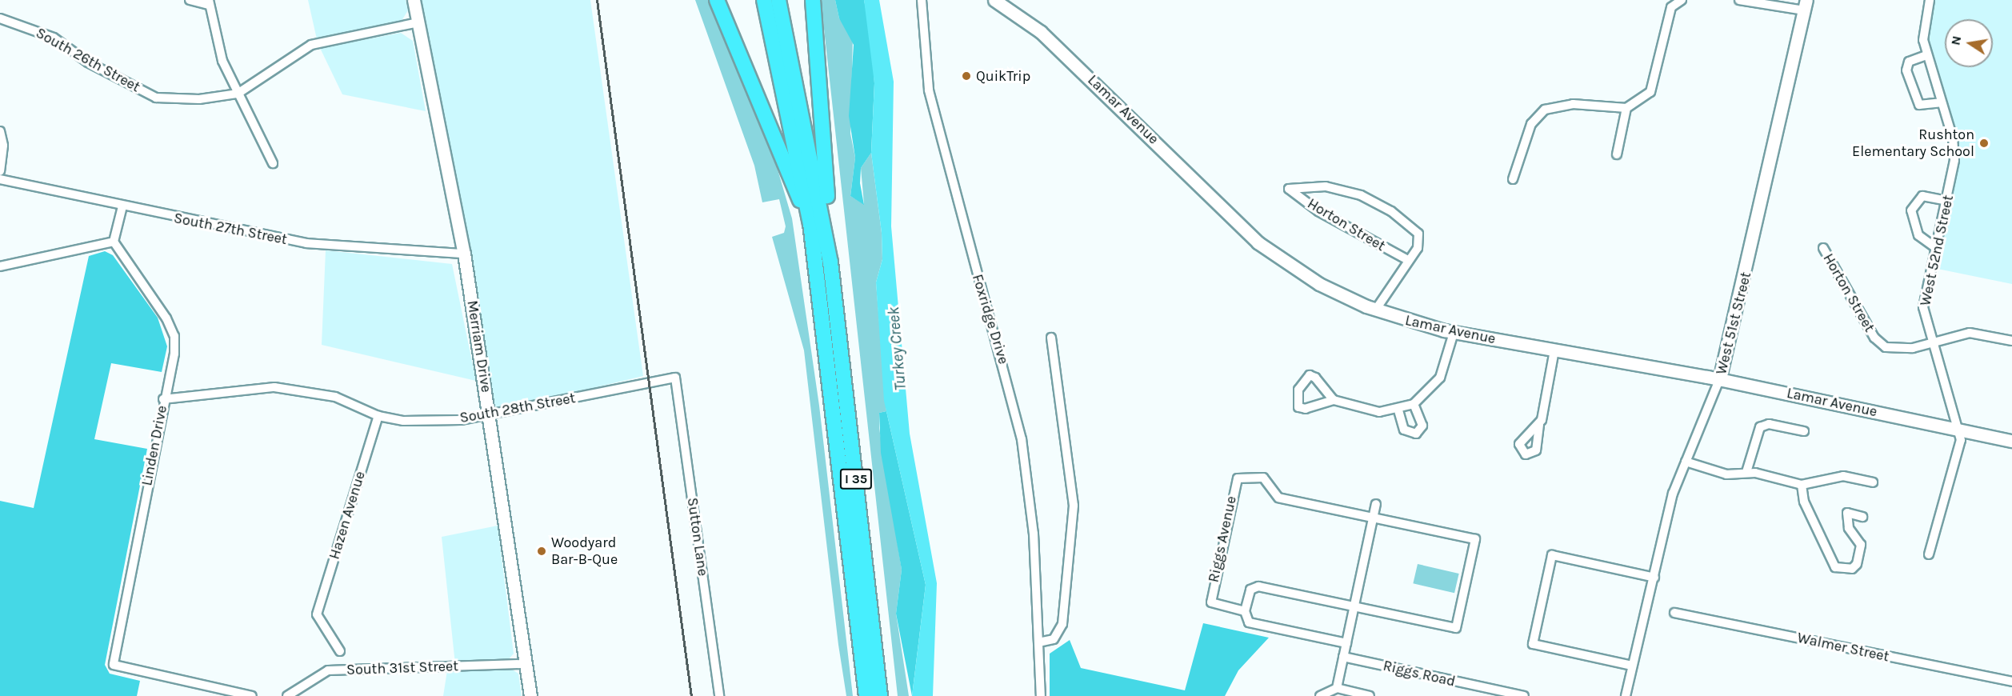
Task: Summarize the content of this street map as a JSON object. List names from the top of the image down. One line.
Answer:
{"streets":{"highway":["I 35"],"street":["South 26th Street","Lamar Avenue","Horton Street","South 27th Street","West 52nd Street","Foxridge Drive","West 51st Street","Merriam Drive","South 28th Street","Linden Drive","Hazen Avenue","Sutton Lane","Riggs Avenue","Walmer Street","South 31st Street","Riggs Road"]},"crossings":[["South 26th Street","Merriam Drive"],["Lamar Avenue","Horton Street"],["Lamar Avenue","West 52nd Street"],["Lamar Avenue","West 51st Street"],["Horton Street","West 52nd Street"],["South 27th Street","Merriam Drive"],["Merriam Drive","South 28th Street"],["Merriam Drive","South 31st Street"],["South 28th Street","Linden Drive"],["South 28th Street","Hazen Avenue"],["South 28th Street","Sutton Lane"]],"water":["Turkey Creek"],"places":["QuikTrip","Rushton Elementary School","Woodyard Bar-B-Que"],"north":"left"}
